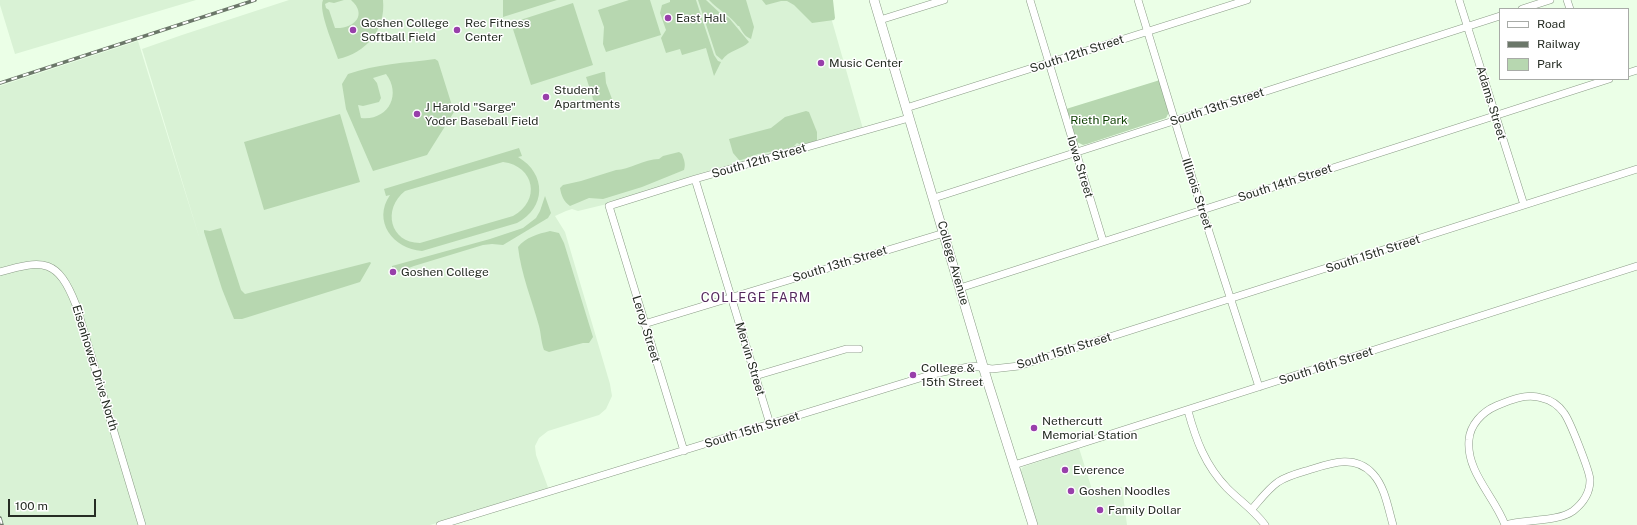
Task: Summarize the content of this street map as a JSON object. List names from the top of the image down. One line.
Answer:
{"streets":{"main road":["College Avenue"],"street":["South 12th Street","Adams Street","South 13th Street","Iowa Street","South 14th Street","Illinois Street","South 15th Street","Leroy Street","Mervin Street","South 16th Street","Eisenhower Drive North"]},"crossings":[["South 12th Street","Iowa Street"],["South 12th Street","Illinois Street"],["South 12th Street","College Avenue"],["South 12th Street","Leroy Street"],["South 12th Street","Mervin Street"],["Adams Street","South 13th Street"],["Adams Street","South 14th Street"],["Adams Street","South 15th Street"],["South 13th Street","Iowa Street"],["South 13th Street","Illinois Street"],["South 13th Street","College Avenue"],["South 13th Street","Leroy Street"],["South 13th Street","Mervin Street"],["Iowa Street","South 14th Street"],["South 14th Street","Illinois Street"],["South 14th Street","College Avenue"],["Illinois Street","South 15th Street"],["Illinois Street","South 16th Street"],["South 15th Street","College Avenue"],["South 15th Street","Leroy Street"],["South 15th Street","Mervin Street"],["College Avenue","South 16th Street"]],"districts":["COLLEGE FARM"],"parks":["Rieth Park"],"places":["East Hall","Goshen College Softball Field","Rec Fitness Center","Music Center","Student Apartments","J Harold \"Sarge\" Yoder Baseball Field","Goshen College","College & 15th Street","Nethercutt Memorial Station","Everence","Goshen Noodles","Family Dollar"],"legend":["Road","Railway","Park"],"scale_bar":"100 m"}
